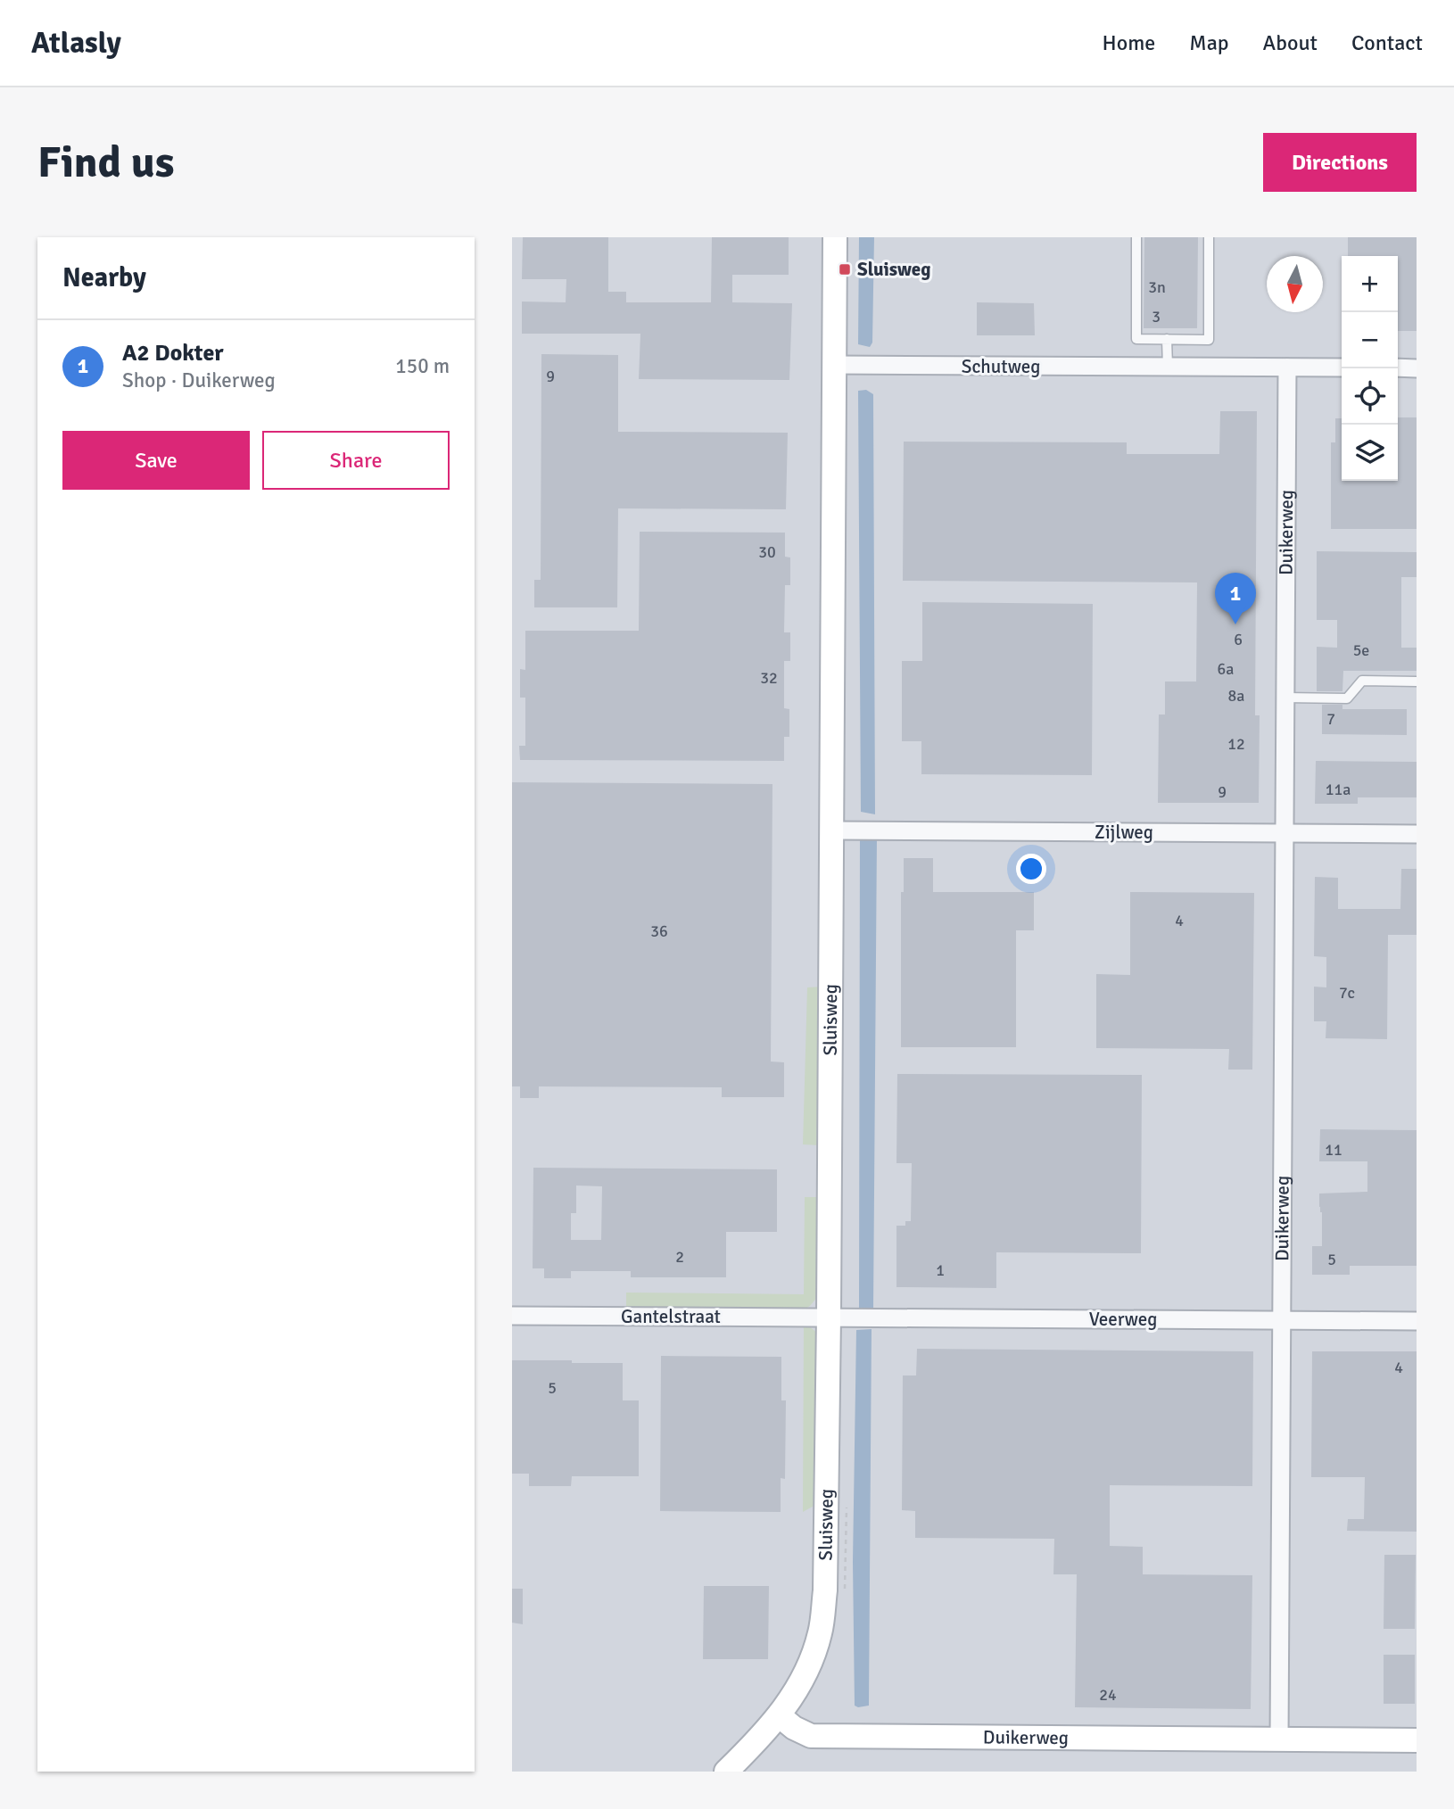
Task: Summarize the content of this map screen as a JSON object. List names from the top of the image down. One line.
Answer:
{"streets":{"street":["Schutweg","Duikerweg","Zijlweg","Sluisweg","Gantelstraat","Veerweg"]},"crossings":[["Schutweg","Duikerweg"],["Schutweg","Sluisweg"],["Duikerweg","Zijlweg"],["Duikerweg","Sluisweg"],["Duikerweg","Veerweg"],["Zijlweg","Sluisweg"],["Sluisweg","Gantelstraat"],["Sluisweg","Veerweg"],["Gantelstraat","Veerweg"]],"places":{"transit":["Sluisweg"]},"house_numbers":["3n","3","9","30","6","5e","6a","32","8a","7","12","11a","9","4","36","7c","11","2","5","1","4","5","24"],"north":"bottom","page":{"header":"Atlasly","nav":["Home","Map","About","Contact"],"buttons":["Directions",["Save","Share"]],"title":"Find us","heading":"Nearby","map_buttons":["+","−"],"list":[{"mark":"1","name":"A2 Dokter","note":"Shop · Duikerweg","value":"150 m"}],"pins":"1"}}
